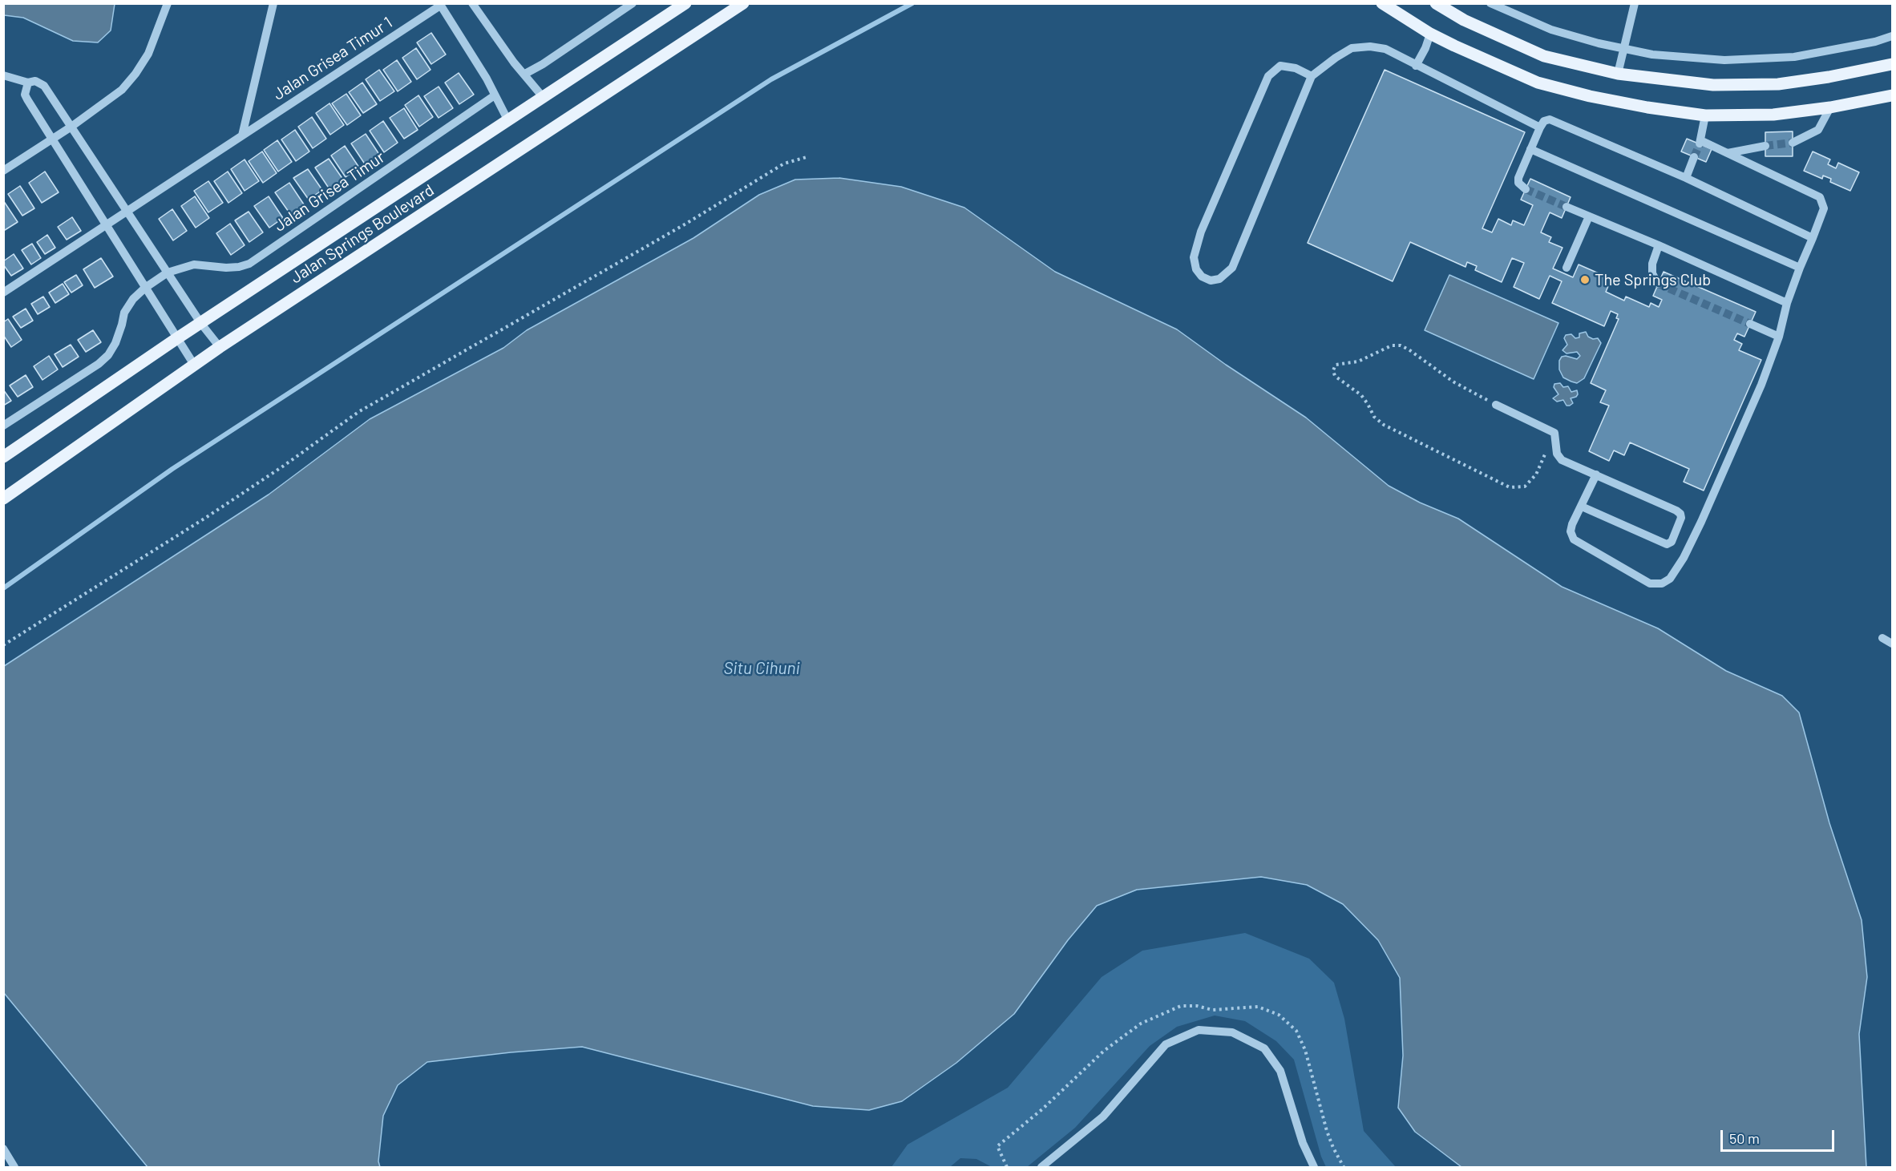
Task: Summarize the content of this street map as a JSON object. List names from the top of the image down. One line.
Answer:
{"streets":{"main road":["Jalan Springs Boulevard"],"street":["Jalan Grisea Timur 1","Jalan Grisea Timur"]},"water":["Situ Cihuni"],"places":["The Springs Club"],"scale_bar":"50 m"}
